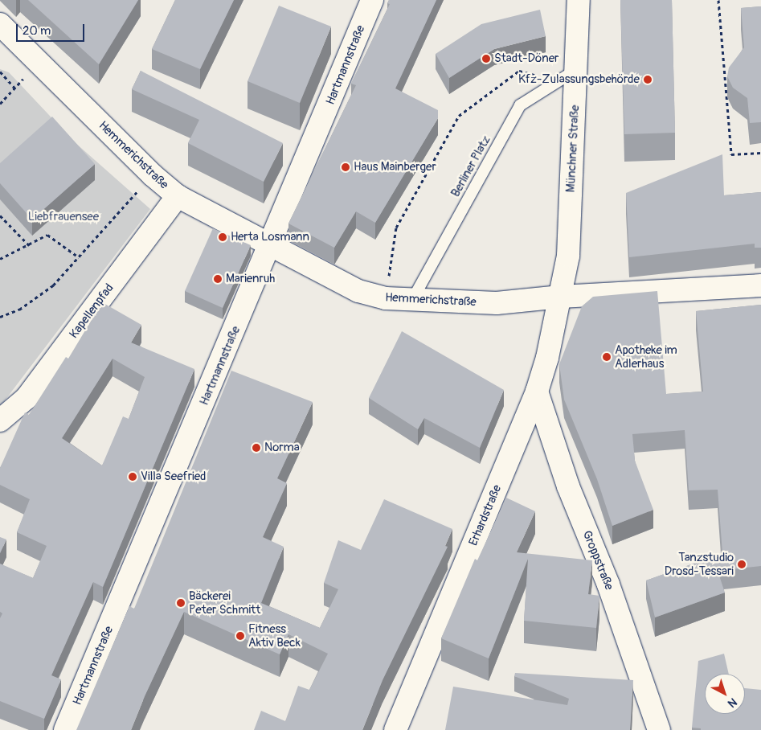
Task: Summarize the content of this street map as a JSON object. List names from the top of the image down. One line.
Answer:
{"streets":{"street":["Hartmannstraße","Münchner Straße","Hemmerichstraße","Kapellenpfad","Erhardstraße","Groppstraße"],"lane":["Berliner Platz"]},"crossings":[["Hartmannstraße","Hemmerichstraße"],["Münchner Straße","Hemmerichstraße"],["Münchner Straße","Berliner Platz"],["Münchner Straße","Erhardstraße"],["Hemmerichstraße","Berliner Platz"],["Hemmerichstraße","Kapellenpfad"],["Hemmerichstraße","Erhardstraße"],["Erhardstraße","Groppstraße"]],"parks":["Liebfrauensee"],"places":["Stadt-Döner","Kfz-Zulassungsbehörde","Haus Mainberger","Herta Losmann","Marienruh","Apotheke im Adlerhaus","Norma","Villa Seefried","Tanzstudio Drosd-Tessari","Bäckerei Peter Schmitt","Fitness Aktiv Beck"],"scale_bar":"20 m","north":"bottom right"}
